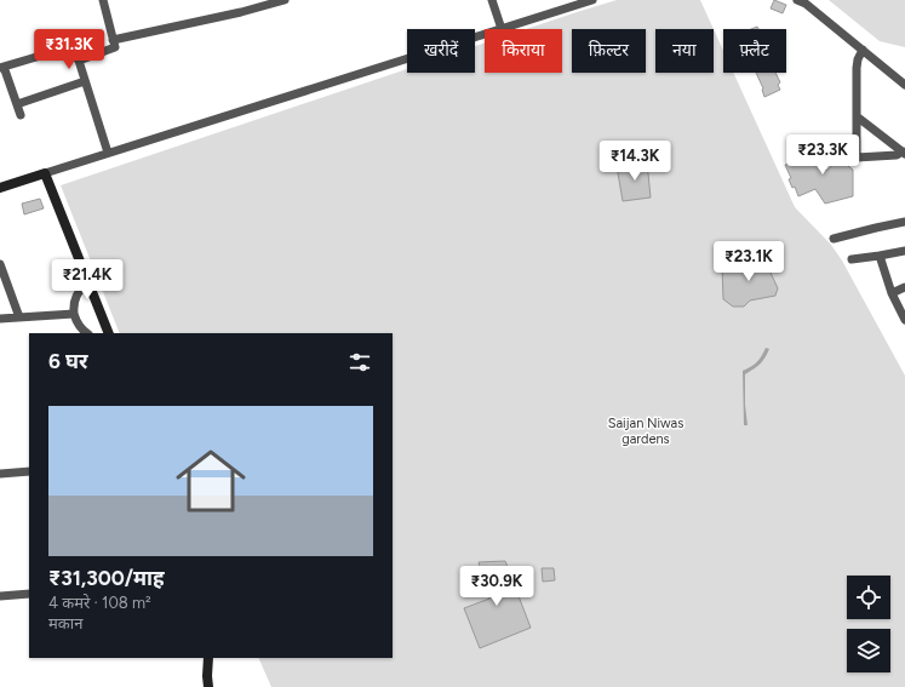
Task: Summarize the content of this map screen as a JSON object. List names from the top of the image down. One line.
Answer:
{"parks":["Saijan Niwas gardens"],"page":{"price":["₹31.3K","₹23.3K","₹14.3K","₹23.1K","₹21.4K","₹30.9K"],"chip":["खरीदें","किराया","फ़िल्टर","नया","फ़्लैट"],"heading":"6 घर","list":[{"name":"₹31,300/माह","note":"4 कमरे · 108 m² · मकान"}]}}
